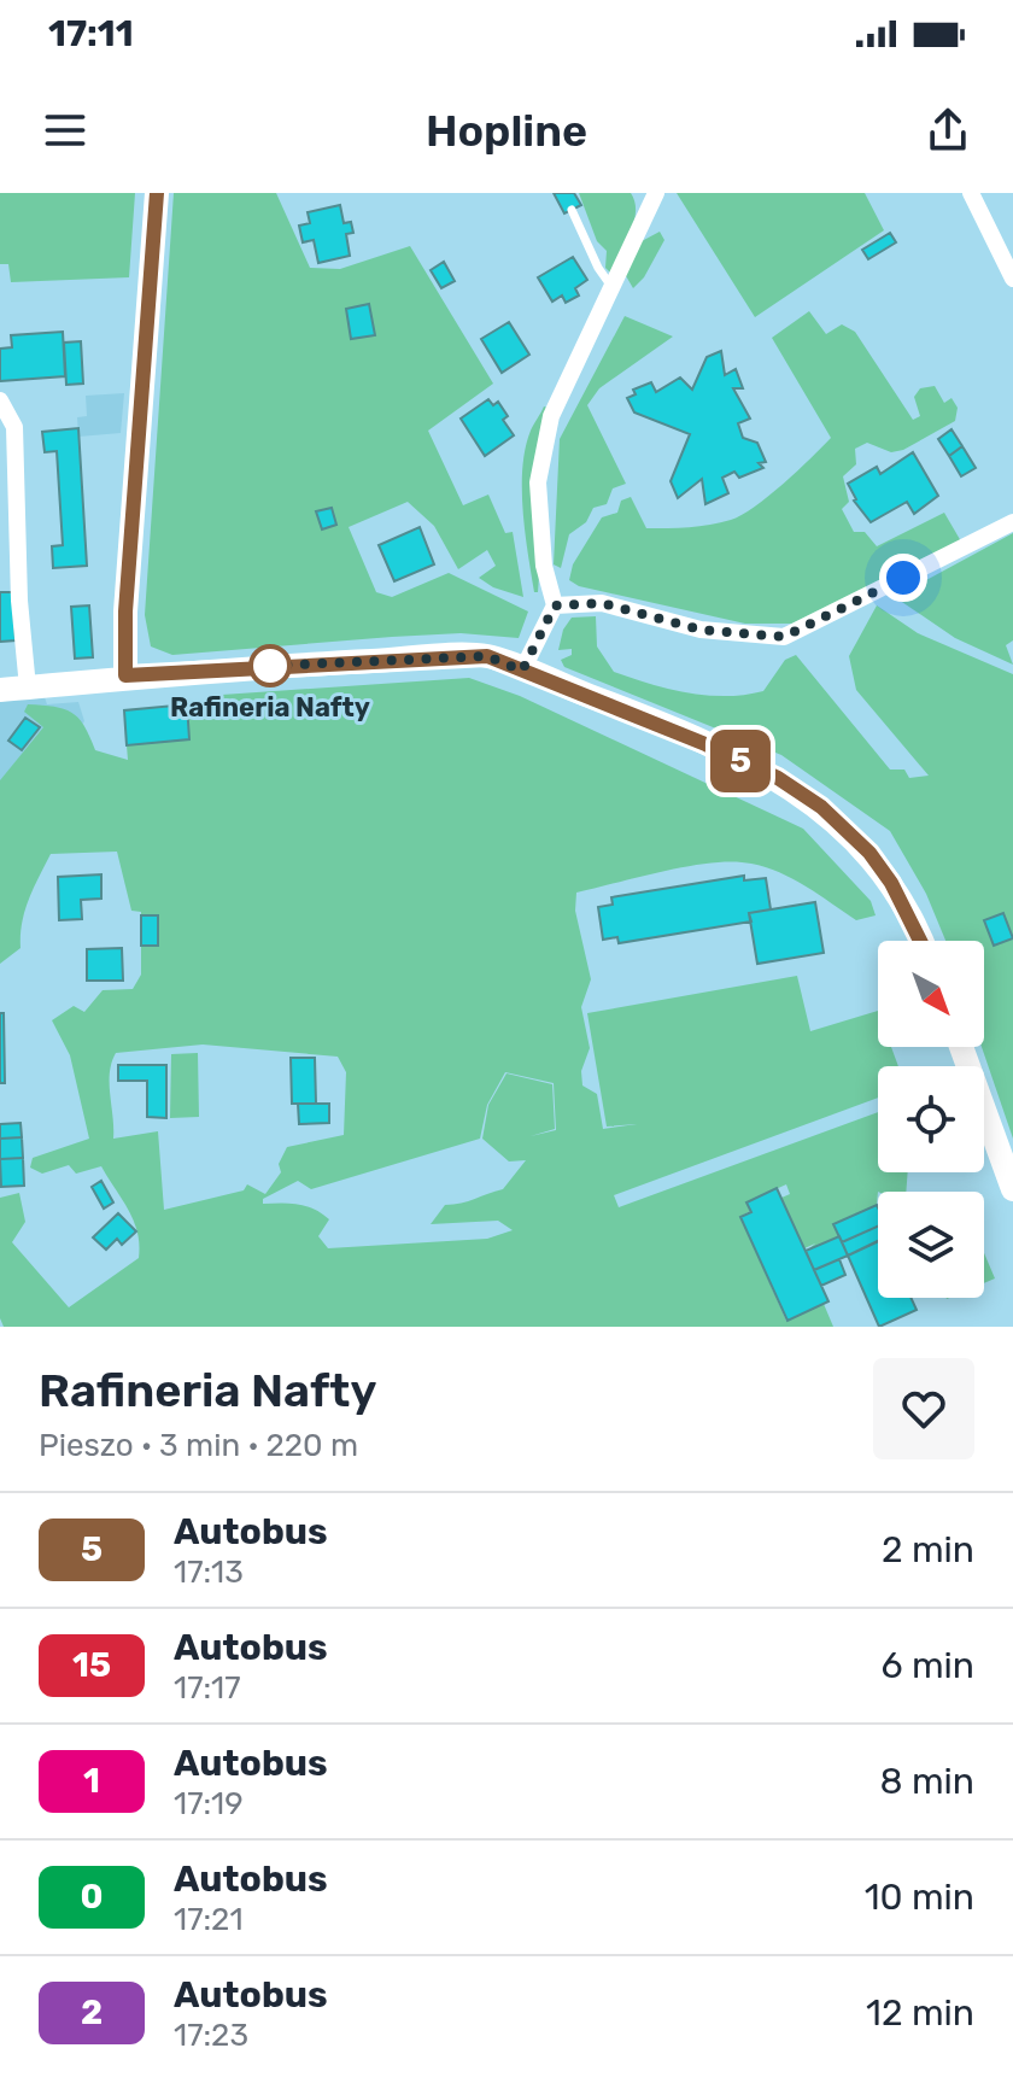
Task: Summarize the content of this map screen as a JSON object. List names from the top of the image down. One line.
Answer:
{"places":["Rafineria Nafty"],"lines":["bus line 5"],"north":"bottom right","page":{"status":"17:11","header":"Hopline","on_map":"5","heading":["Rafineria Nafty","Pieszo · 3 min · 220 m"],"list":[{"mark":"5","name":"Autobus","note":"17:13","value":"2 min"},{"mark":"15","name":"Autobus","note":"17:17","value":"6 min"},{"mark":"1","name":"Autobus","note":"17:19","value":"8 min"},{"mark":"0","name":"Autobus","note":"17:21","value":"10 min"},{"mark":"2","name":"Autobus","note":"17:23","value":"12 min"}]}}
